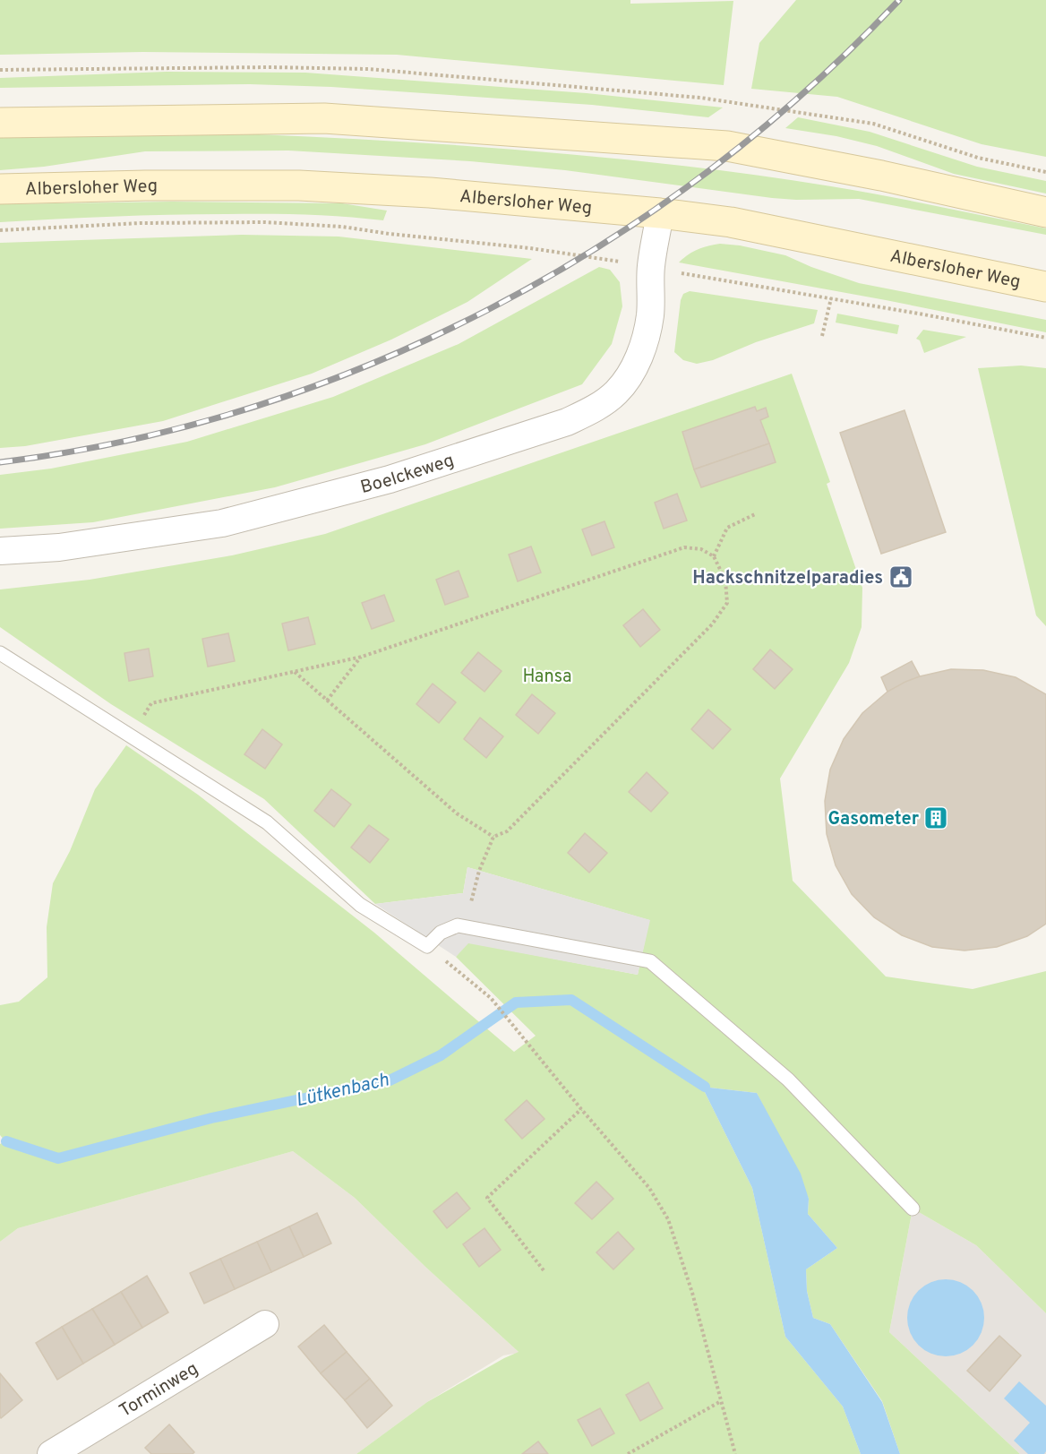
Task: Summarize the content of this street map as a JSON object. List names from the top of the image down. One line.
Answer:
{"streets":{"main road":["Albersloher Weg"],"street":["Boelckeweg","Torminweg"]},"crossings":[["Albersloher Weg","Boelckeweg"]],"water":["Lütkenbach"],"parks":["Hansa"],"places":{"public building":["Hackschnitzelparadies"],"building":["Gasometer"]}}
